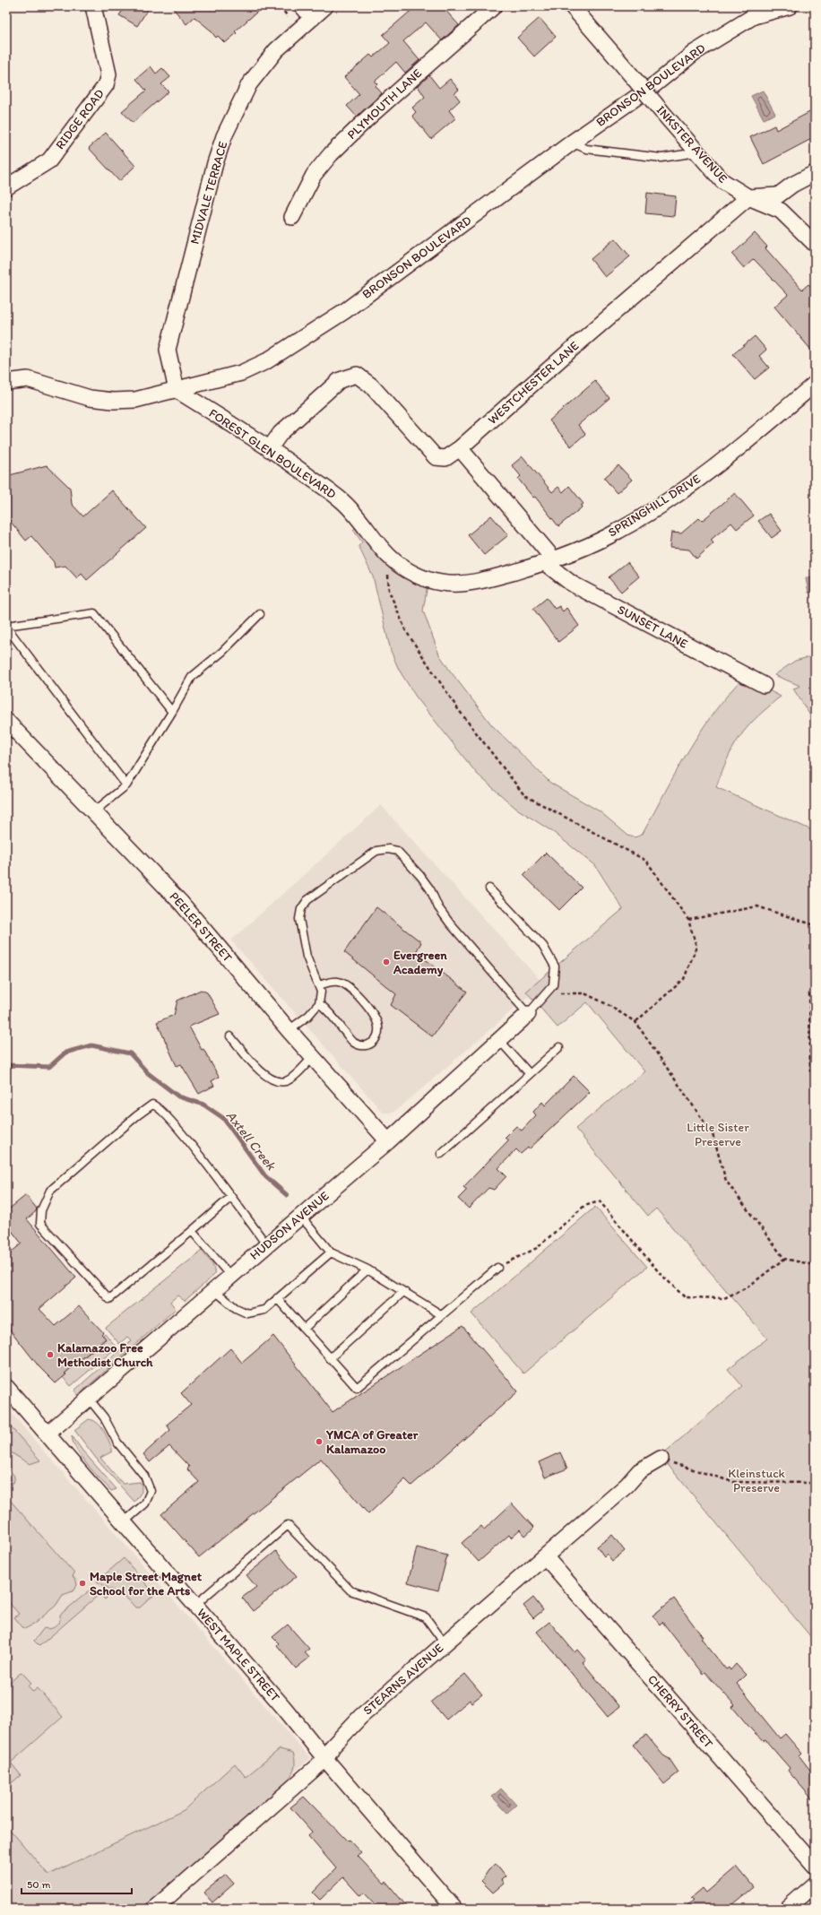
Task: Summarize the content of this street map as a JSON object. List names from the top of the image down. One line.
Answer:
{"streets":{"street":["BRONSON BOULEVARD","PLYMOUTH LANE","RIDGE ROAD","INKSTER AVENUE","MIDVALE TERRACE","WESTCHESTER LANE","FOREST GLEN BOULEVARD","SPRINGHILL DRIVE","SUNSET LANE","PEELER STREET","HUDSON AVENUE","WEST MAPLE STREET","STEARNS AVENUE","CHERRY STREET"]},"crossings":[["BRONSON BOULEVARD","MIDVALE TERRACE"],["BRONSON BOULEVARD","FOREST GLEN BOULEVARD"],["INKSTER AVENUE","WESTCHESTER LANE"],["MIDVALE TERRACE","FOREST GLEN BOULEVARD"],["WESTCHESTER LANE","FOREST GLEN BOULEVARD"],["WESTCHESTER LANE","SUNSET LANE"],["FOREST GLEN BOULEVARD","SPRINGHILL DRIVE"],["SPRINGHILL DRIVE","SUNSET LANE"],["PEELER STREET","HUDSON AVENUE"],["HUDSON AVENUE","WEST MAPLE STREET"],["WEST MAPLE STREET","STEARNS AVENUE"],["STEARNS AVENUE","CHERRY STREET"]],"water":["Axtell Creek"],"parks":["Little Sister Preserve","Kleinstuck Preserve"],"places":["Evergreen Academy","Kalamazoo Free Methodist Church","YMCA of Greater Kalamazoo","Maple Street Magnet School for the Arts"],"scale_bar":"50 m"}
